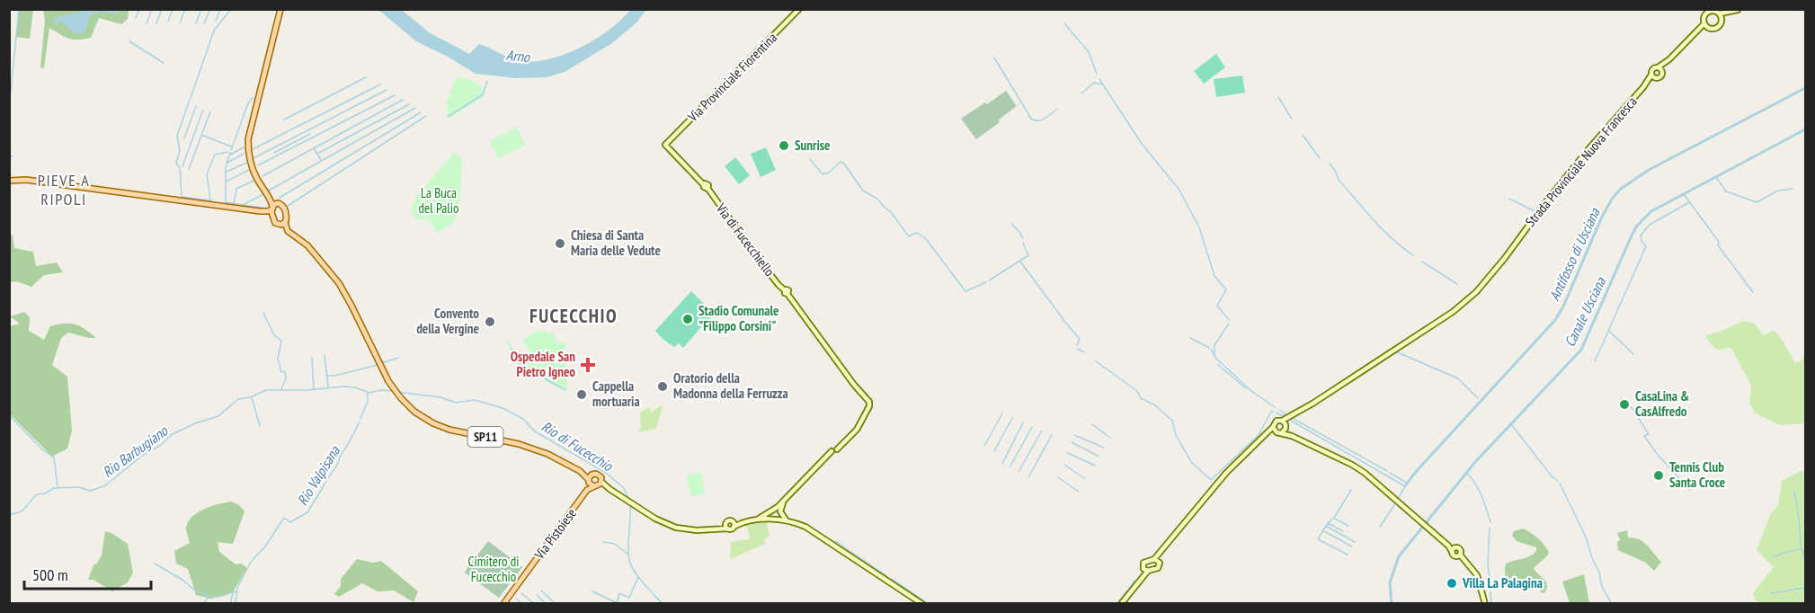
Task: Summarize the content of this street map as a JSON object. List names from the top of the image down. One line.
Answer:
{"streets":{"main road":["Via Provinciale Fiorentina","Strada Provinciale Nuova Francesca","Via di Fucecchiello","SP11","Via Pistoiese"]},"crossings":[["Via Provinciale Fiorentina","Via di Fucecchiello"]],"districts":["PIEVE A RIPOLI","FUCECCHIO"],"water":["Arno","Antifosso di Usciana","Canale Usciana","Rio di Fucecchio","Rio Barbugiano","Rio Valpisana"],"parks":["La Buca del Palio","Cimitero di Fucecchio"],"places":{"other":["Sunrise","Chiesa di Santa Maria delle Vedute","Stadio Comunale \"Filippo Corsini\"","Convento della Vergine","Oratorio della Madonna della Ferruzza","Cappella mortuaria","CasaLina & CasAlfredo","Tennis Club Santa Croce","Villa La Palagina"],"health":["Ospedale San Pietro Igneo"]},"scale_bar":"500 m"}
